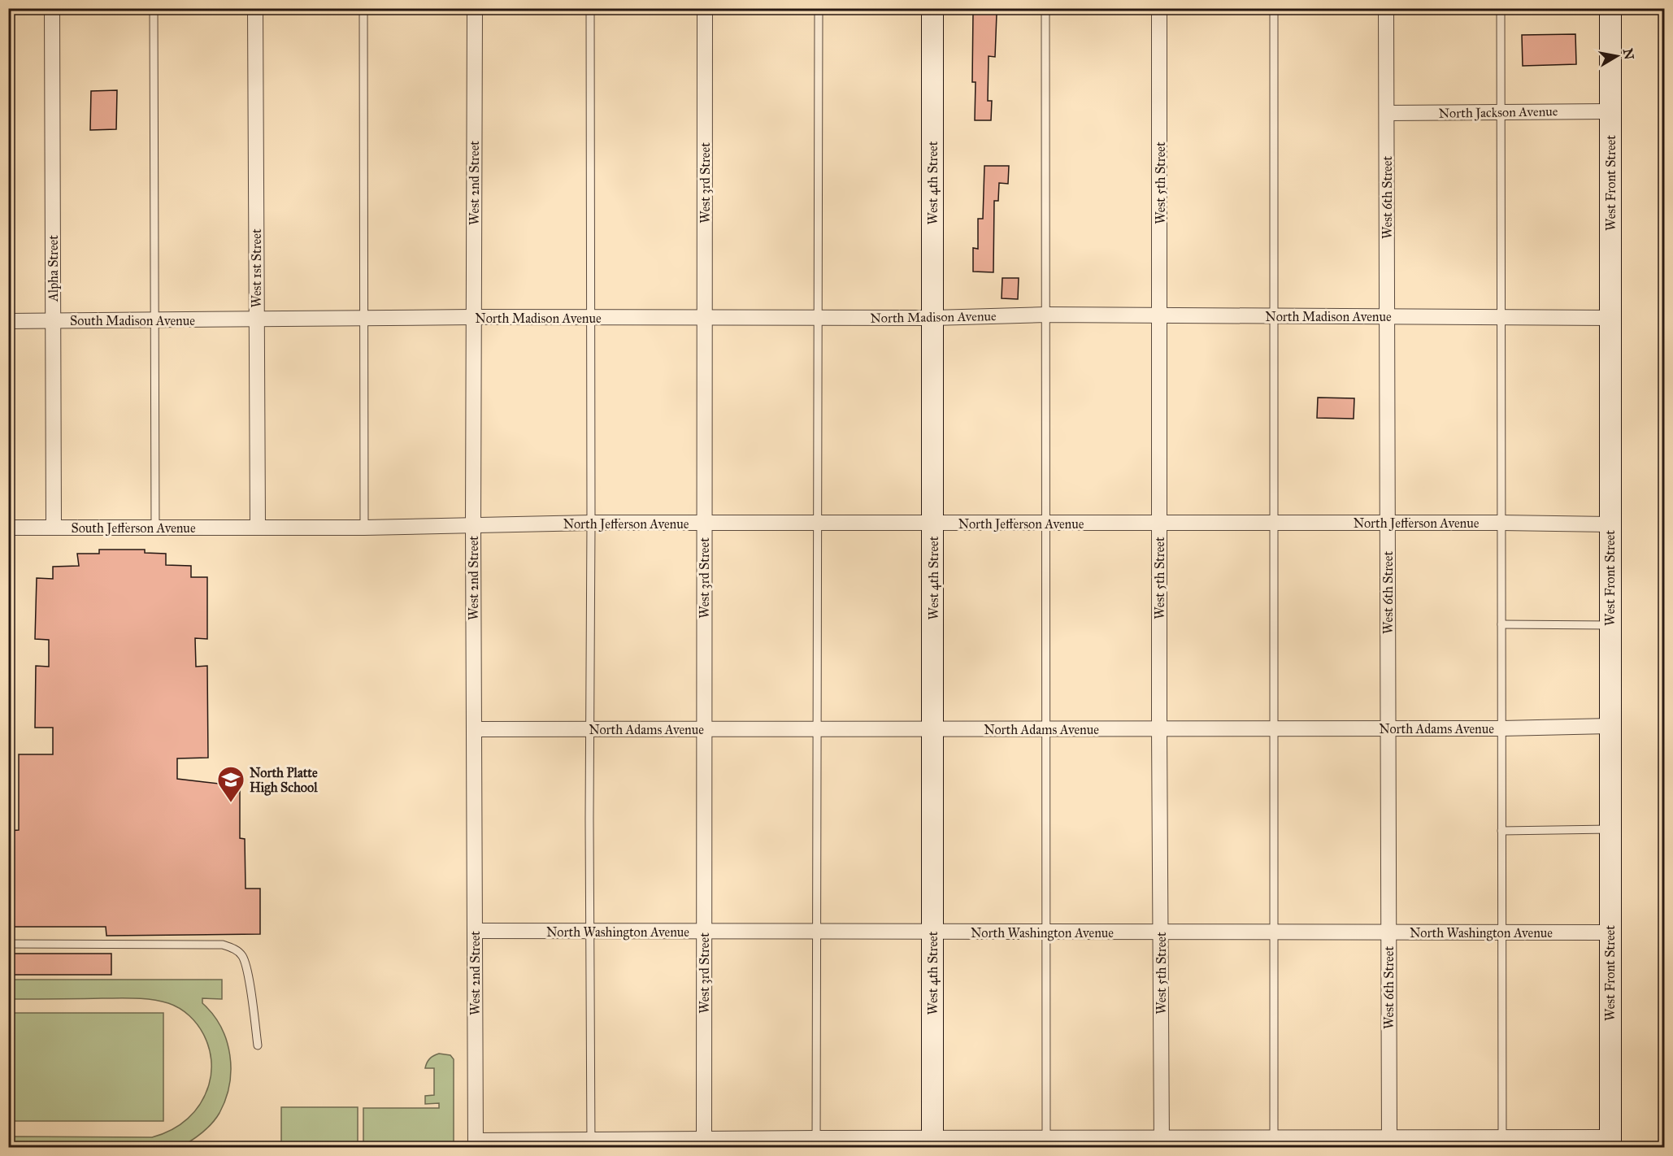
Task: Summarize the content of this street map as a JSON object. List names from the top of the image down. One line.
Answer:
{"streets":{"street":["North Jackson Avenue","West 2nd Street","West 3rd Street","West 4th Street","West 5th Street","West Front Street","West 6th Street","Alpha Street","West 1st Street","North Madison Avenue","South Madison Avenue","North Jefferson Avenue","South Jefferson Avenue","North Adams Avenue","North Washington Avenue"]},"crossings":[["North Jackson Avenue","West Front Street"],["North Jackson Avenue","West 6th Street"],["West 2nd Street","North Madison Avenue"],["West 2nd Street","North Jefferson Avenue"],["West 2nd Street","North Adams Avenue"],["West 2nd Street","North Washington Avenue"],["West 3rd Street","North Madison Avenue"],["West 3rd Street","North Jefferson Avenue"],["West 3rd Street","North Adams Avenue"],["West 3rd Street","North Washington Avenue"],["West 4th Street","North Madison Avenue"],["West 4th Street","North Jefferson Avenue"],["West 4th Street","North Adams Avenue"],["West 4th Street","North Washington Avenue"],["West 5th Street","North Madison Avenue"],["West 5th Street","North Jefferson Avenue"],["West 5th Street","North Adams Avenue"],["West 5th Street","North Washington Avenue"],["West Front Street","North Madison Avenue"],["West Front Street","North Jefferson Avenue"],["West Front Street","North Adams Avenue"],["West Front Street","North Washington Avenue"],["West 6th Street","North Madison Avenue"],["West 6th Street","North Jefferson Avenue"],["West 6th Street","North Adams Avenue"],["West 6th Street","North Washington Avenue"],["Alpha Street","South Madison Avenue"],["Alpha Street","South Jefferson Avenue"],["West 1st Street","North Madison Avenue"],["West 1st Street","South Madison Avenue"],["West 1st Street","North Jefferson Avenue"],["West 1st Street","South Jefferson Avenue"],["North Madison Avenue","South Madison Avenue"],["North Jefferson Avenue","South Jefferson Avenue"]],"places":{"school or university":["North Platte High School"]},"north":"right"}
